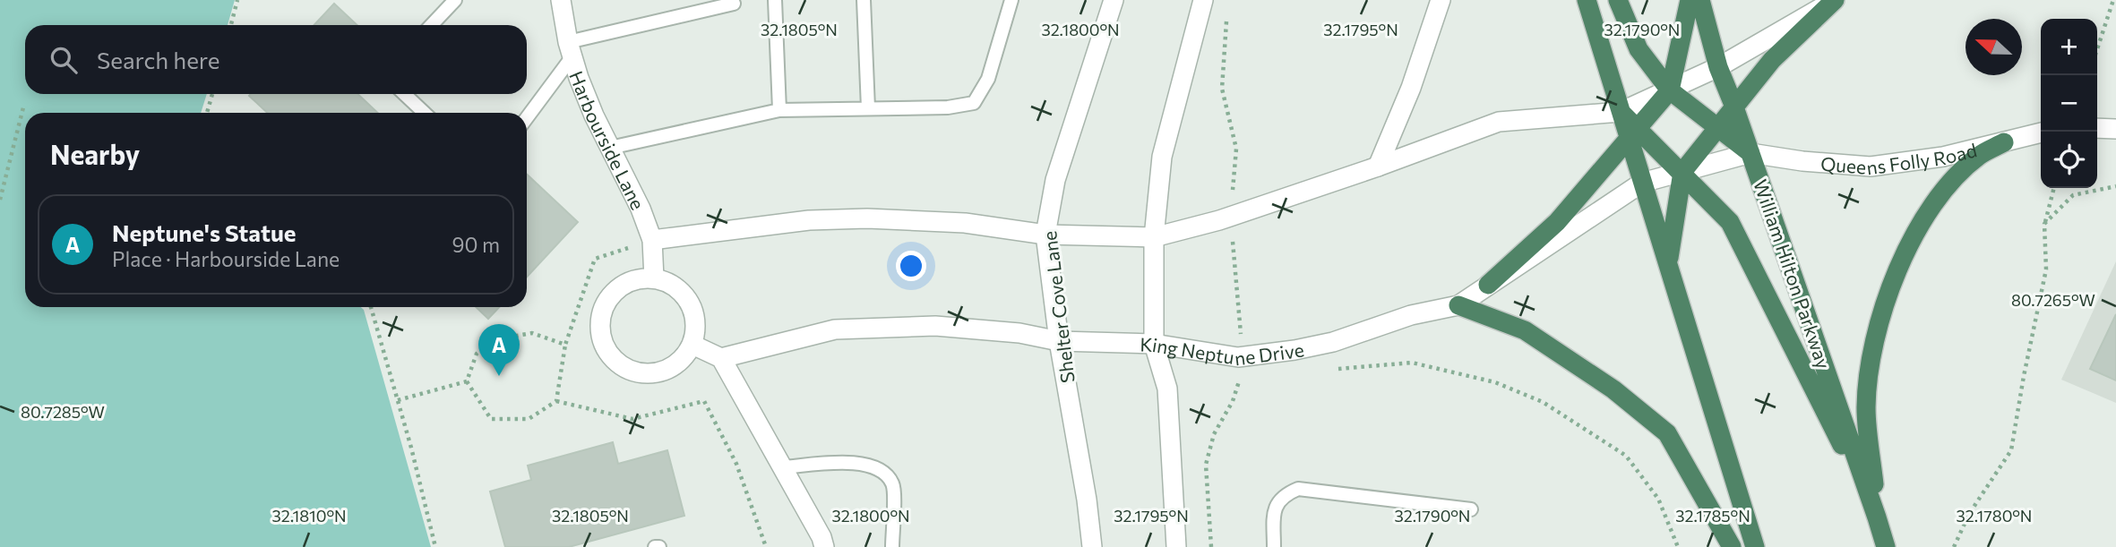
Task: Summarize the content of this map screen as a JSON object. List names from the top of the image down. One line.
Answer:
{"streets":{"highway":["William Hilton Parkway"],"street":["Harbourside Lane","Queens Folly Road","Shelter Cove Lane","King Neptune Drive"]},"crossings":[["Queens Folly Road","William Hilton Parkway"],["Queens Folly Road","King Neptune Drive"],["William Hilton Parkway","King Neptune Drive"],["Shelter Cove Lane","King Neptune Drive"]],"north":"left","page":{"map_buttons":["+","−"],"search":"Search here","heading":"Nearby","list":[{"mark":"A","name":"Neptune's Statue","note":"Place · Harbourside Lane","value":"90 m"}],"pins":"A"},"coordinates":["32.1805°N","32.1800°N","32.1795°N","32.1790°N","80.7265°W","80.7285°W","32.1810°N","32.1785°N","32.1780°N"]}
